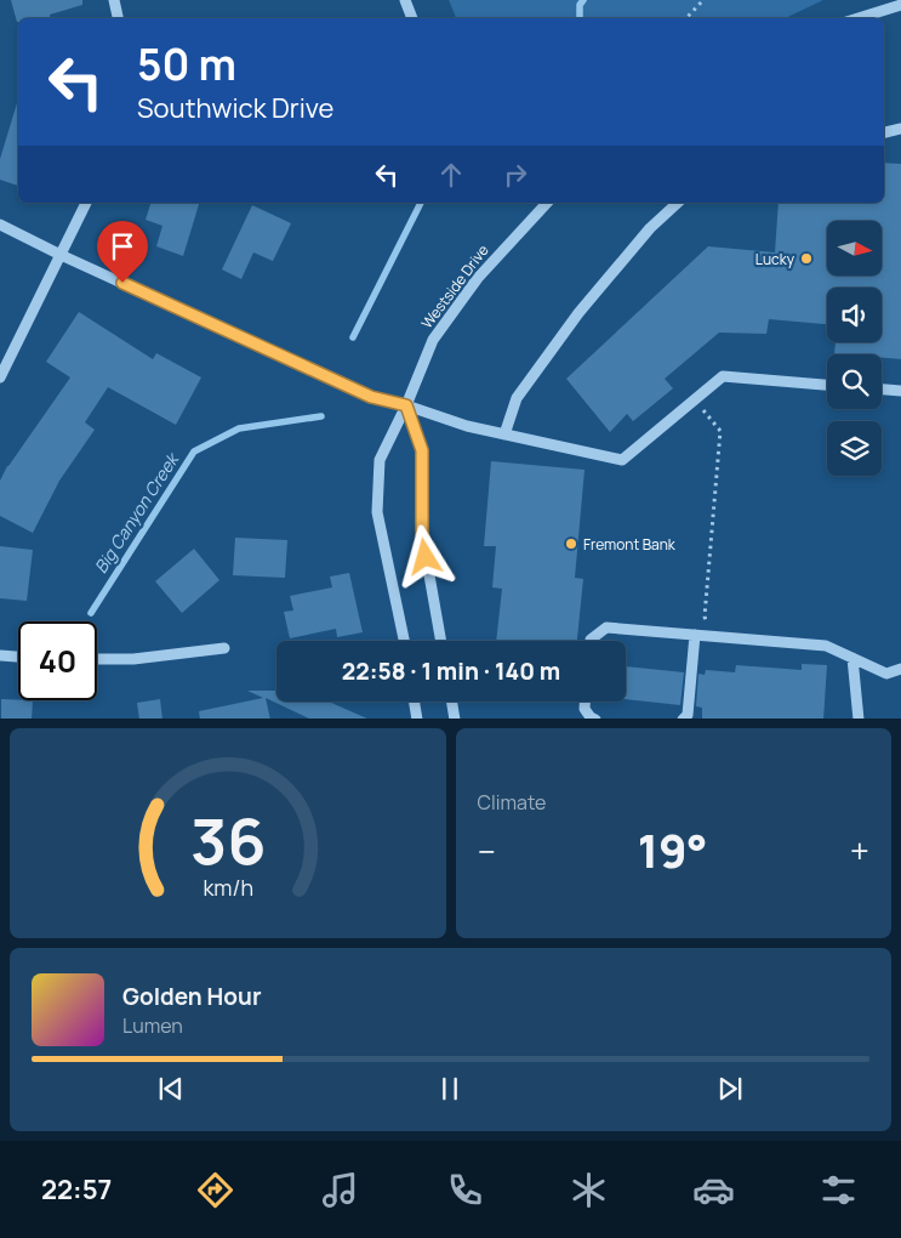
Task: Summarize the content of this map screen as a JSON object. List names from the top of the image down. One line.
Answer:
{"streets":{"street":["Westside Drive"]},"water":["Big Canyon Creek"],"places":["Lucky","Fremont Bank"],"north":"right","page":{"turn":["50 m","Southwick Drive"],"limit":"40","trip":"22:58 · 1 min · 140 m","tile":"Climate","heat":["−","19°","+"],"song":["Golden Hour","Lumen"],"tabs":"22:57","gauge":["36","km/h"]}}
